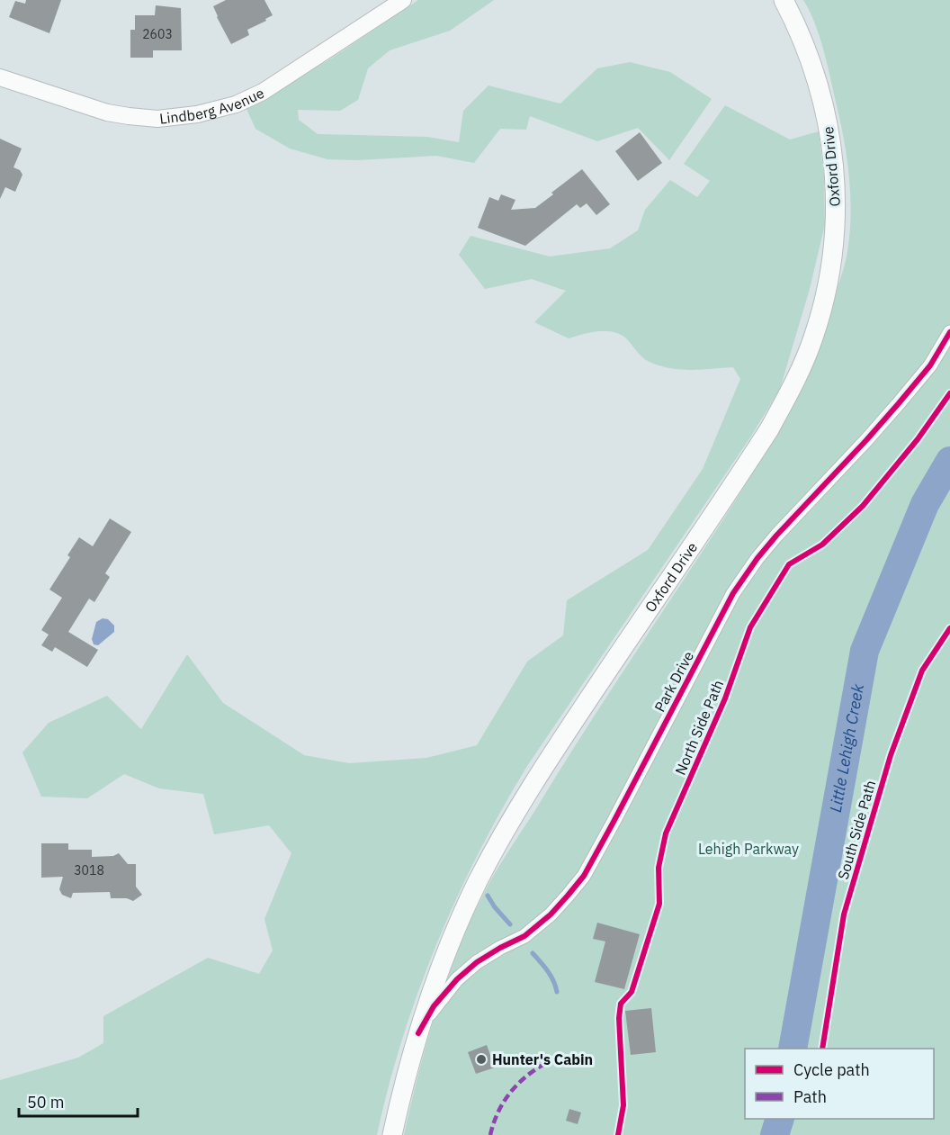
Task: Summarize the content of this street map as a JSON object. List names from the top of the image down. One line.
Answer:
{"streets":{"main road":["Oxford Drive"],"street":["Lindberg Avenue","Park Drive"],"cycle path":["North Side Path","South Side Path"]},"crossings":[["Oxford Drive","Park Drive"]],"water":["Little Lehigh Creek"],"parks":["Lehigh Parkway"],"places":["Hunter's Cabin"],"house_numbers":["2603","3018"],"legend":["Cycle path","Path"],"scale_bar":"50 m"}
